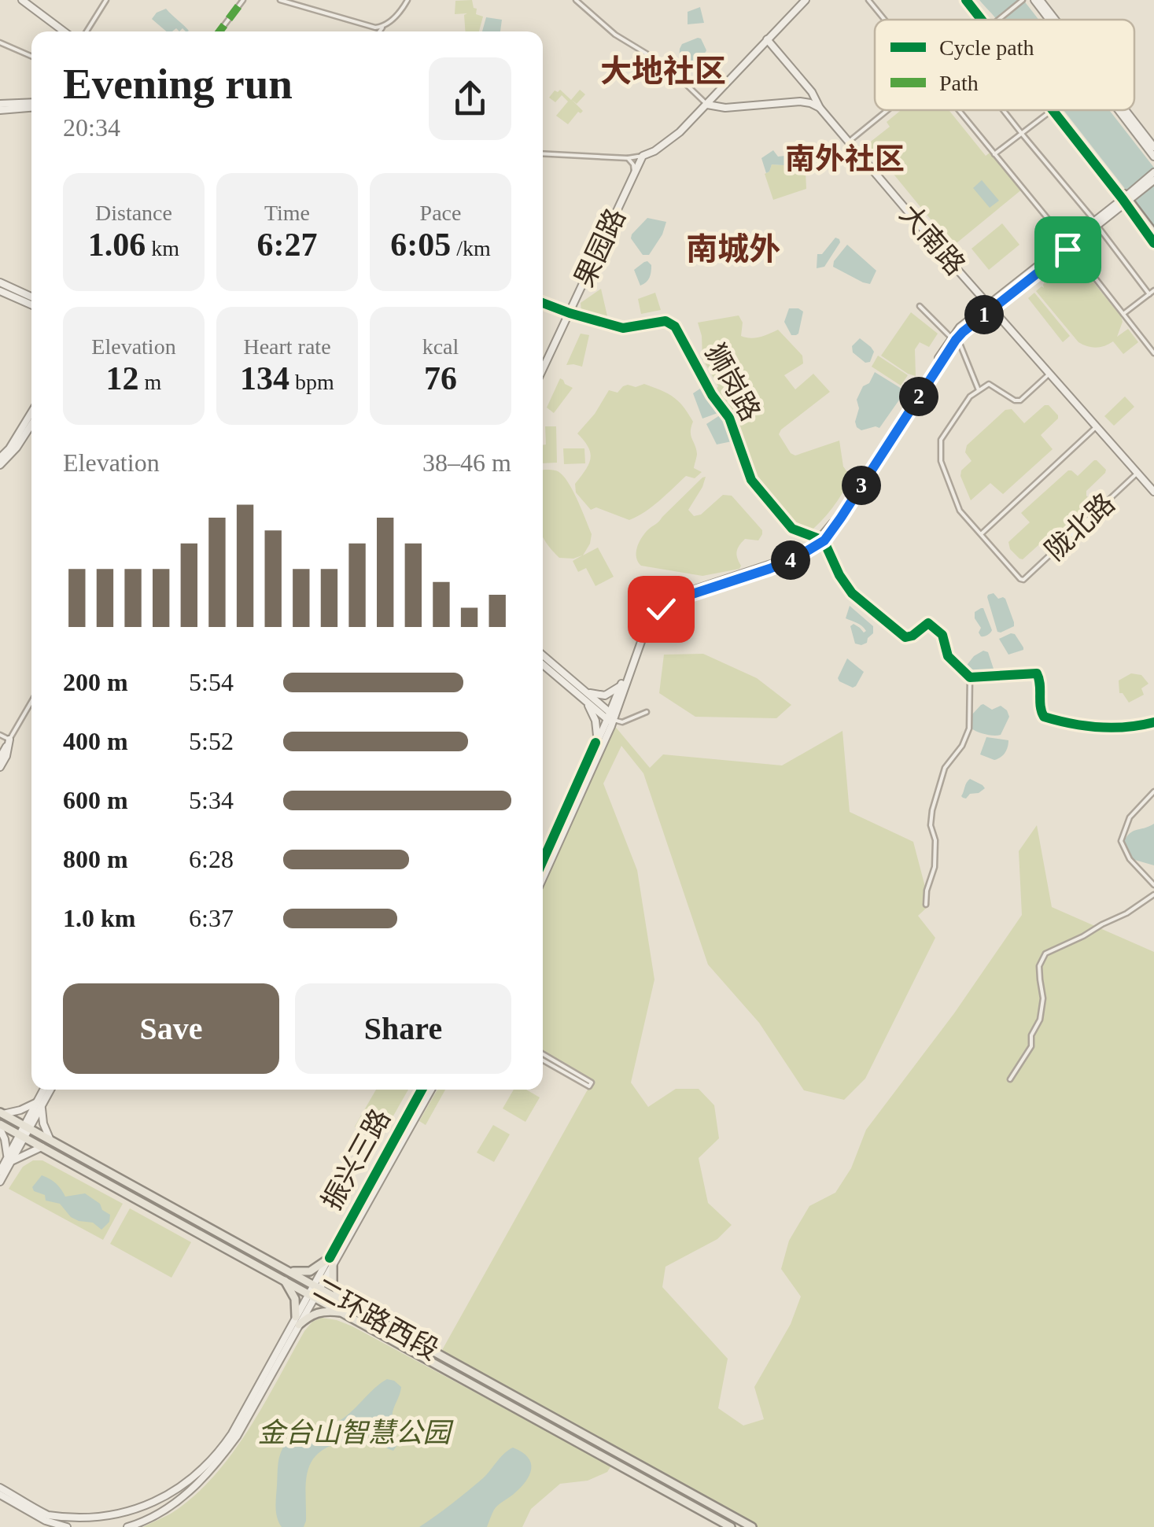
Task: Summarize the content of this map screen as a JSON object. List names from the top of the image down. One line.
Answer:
{"streets":{"main road":["大南路","果园路","振兴三路","二环路西段"],"street":["狮岗路","陇北路"]},"crossings":[["大南路","陇北路"],["果园路","狮岗路"],["振兴三路","二环路西段"]],"districts":["大地社区","南外社区","南城外"],"parks":["金台山智慧公园"],"legend":["Cycle path","Path"],"page":{"heading":["Evening run","20:34"],"stats":[["Distance","1.06 km"],["Time","6:27"],["Pace","6:05 /km"],["Elevation","12 m"],["Heart rate","134 bpm"],["kcal","76"]],"pins":["1","2","3","4"],"chart":["Elevation","38–46 m"],"list":[{"name":"200 m","note":"5:54"},{"name":"400 m","note":"5:52"},{"name":"600 m","note":"5:34"},{"name":"800 m","note":"6:28"},{"name":"1.0 km","note":"6:37"}],"buttons":["Save","Share"]}}
